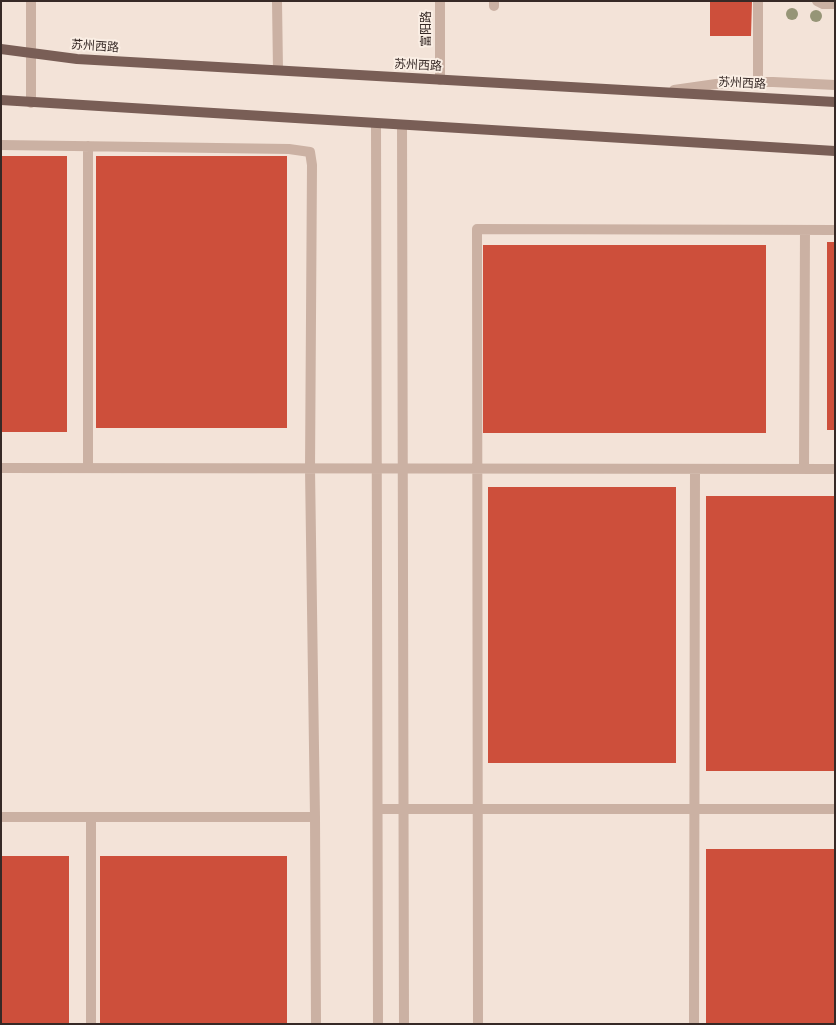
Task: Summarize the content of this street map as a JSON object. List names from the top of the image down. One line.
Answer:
{"streets":{"main road":["苏州西路"],"street":["富阳路"]},"crossings":[["富阳路","苏州西路"]]}
